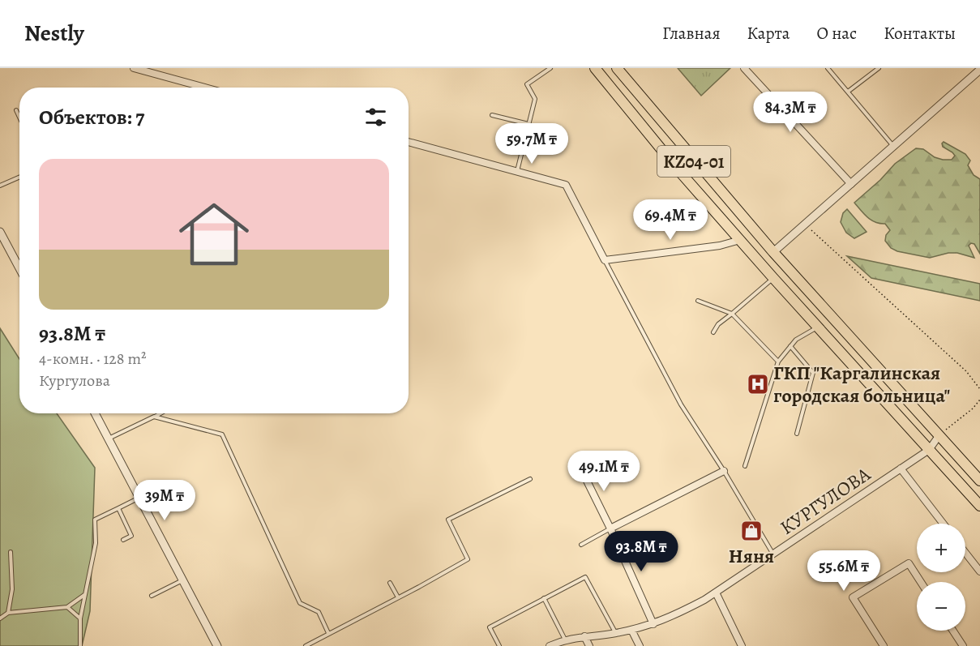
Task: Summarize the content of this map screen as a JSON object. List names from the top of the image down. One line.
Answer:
{"streets":{"main road":["KZ04-01"],"street":["КУРГУЛОВА"]},"crossings":[["KZ04-01","КУРГУЛОВА"]],"places":{"hospital":["ГКП \"Каргалинская городская больница\""],"shop":["Няня"]},"page":{"header":"Nestly","nav":["Главная","Карта","О нас","Контакты"],"heading":"Объектов: 7","price":["84.3M ₸","59.7M ₸","69.4M ₸","49.1M ₸","39M ₸","93.8M ₸","55.6M ₸"],"list":[{"name":"93.8M ₸","note":"4-комн. · 128 m² · Кургулова"}],"map_buttons":["+","−"]}}
